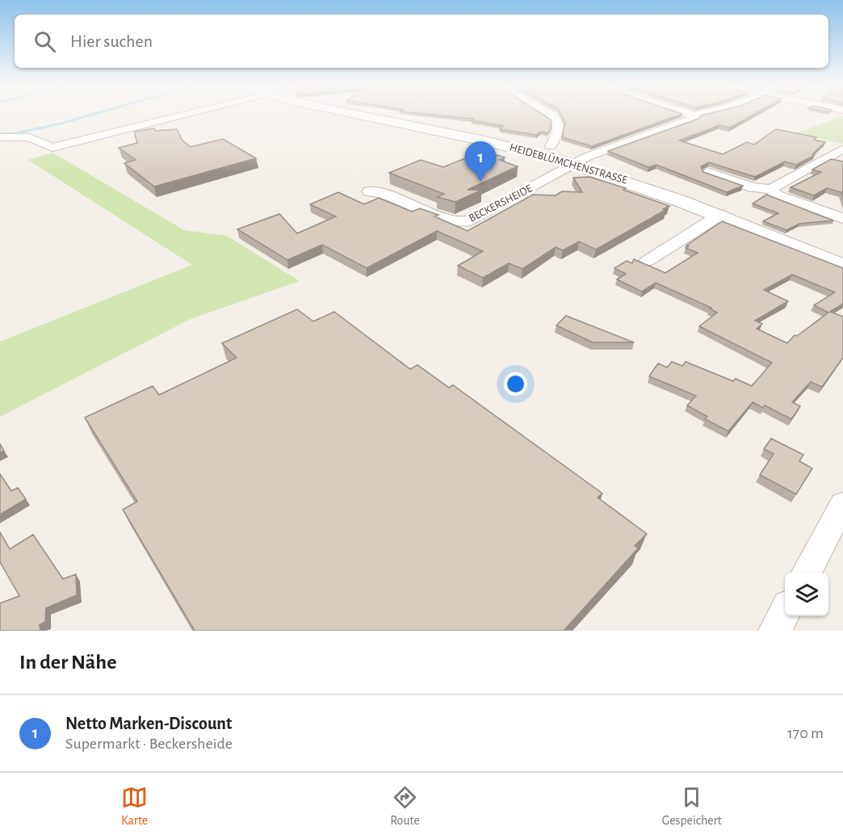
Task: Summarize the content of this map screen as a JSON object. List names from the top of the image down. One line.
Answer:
{"streets":{"street":["HEIDEBLÜMCHENSTRASSE","BECKERSHEIDE"]},"crossings":[["HEIDEBLÜMCHENSTRASSE","BECKERSHEIDE"]],"page":{"search":"Hier suchen","pins":"1","heading":"In der Nähe","list":[{"mark":"1","name":"Netto Marken-Discount","note":"Supermarkt · Beckersheide","value":"170 m"}],"nav":["Karte","Route","Gespeichert"]}}
